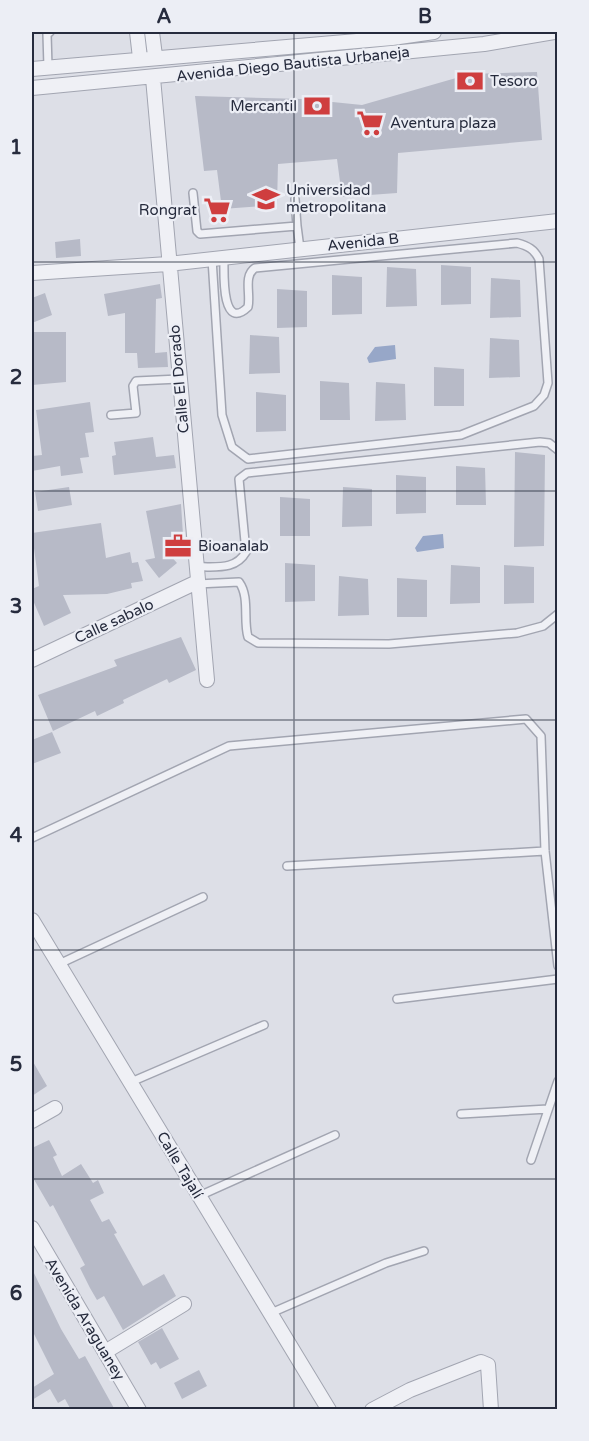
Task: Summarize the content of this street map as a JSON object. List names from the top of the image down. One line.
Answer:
{"streets":{"street":["Avenida Diego Bautista Urbaneja","Avenida B","Calle El Dorado","Calle sabalo","Calle Tajalí","Avenida Araguaney"]},"crossings":[["Avenida Diego Bautista Urbaneja","Calle El Dorado"],["Avenida B","Calle El Dorado"],["Calle El Dorado","Calle sabalo"]],"places":{"bank":["Tesoro","Mercantil"],"supermarket":["Aventura plaza","Rongrat"],"school or university":["Universidad metropolitana"],"office":["Bioanalab"]},"grid":{"columns":["A","B"],"rows":["1","2","3","4","5","6"]}}
